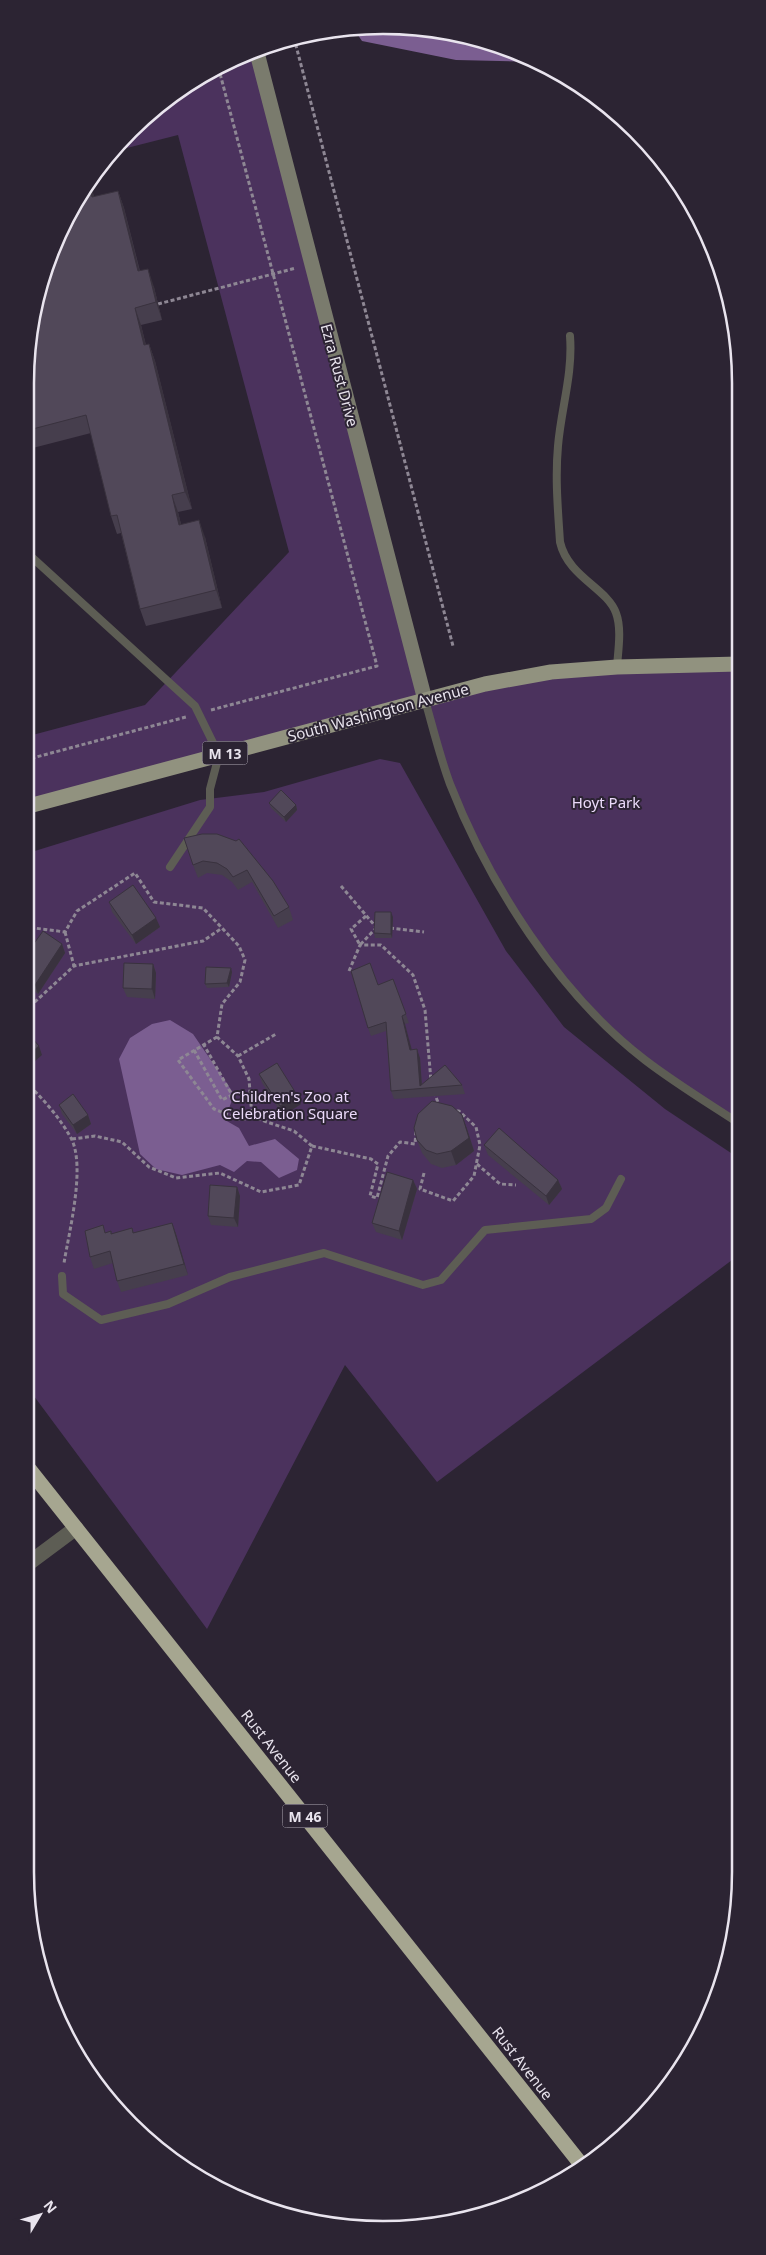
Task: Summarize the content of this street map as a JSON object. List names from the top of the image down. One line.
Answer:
{"streets":{"highway":["Rust Avenue","M 46"],"main road":["Ezra Rust Drive","South Washington Avenue","M 13"]},"crossings":[["Ezra Rust Drive","South Washington Avenue"]],"parks":["Hoyt Park","Children's Zoo at Celebration Square"],"north":"top right"}
